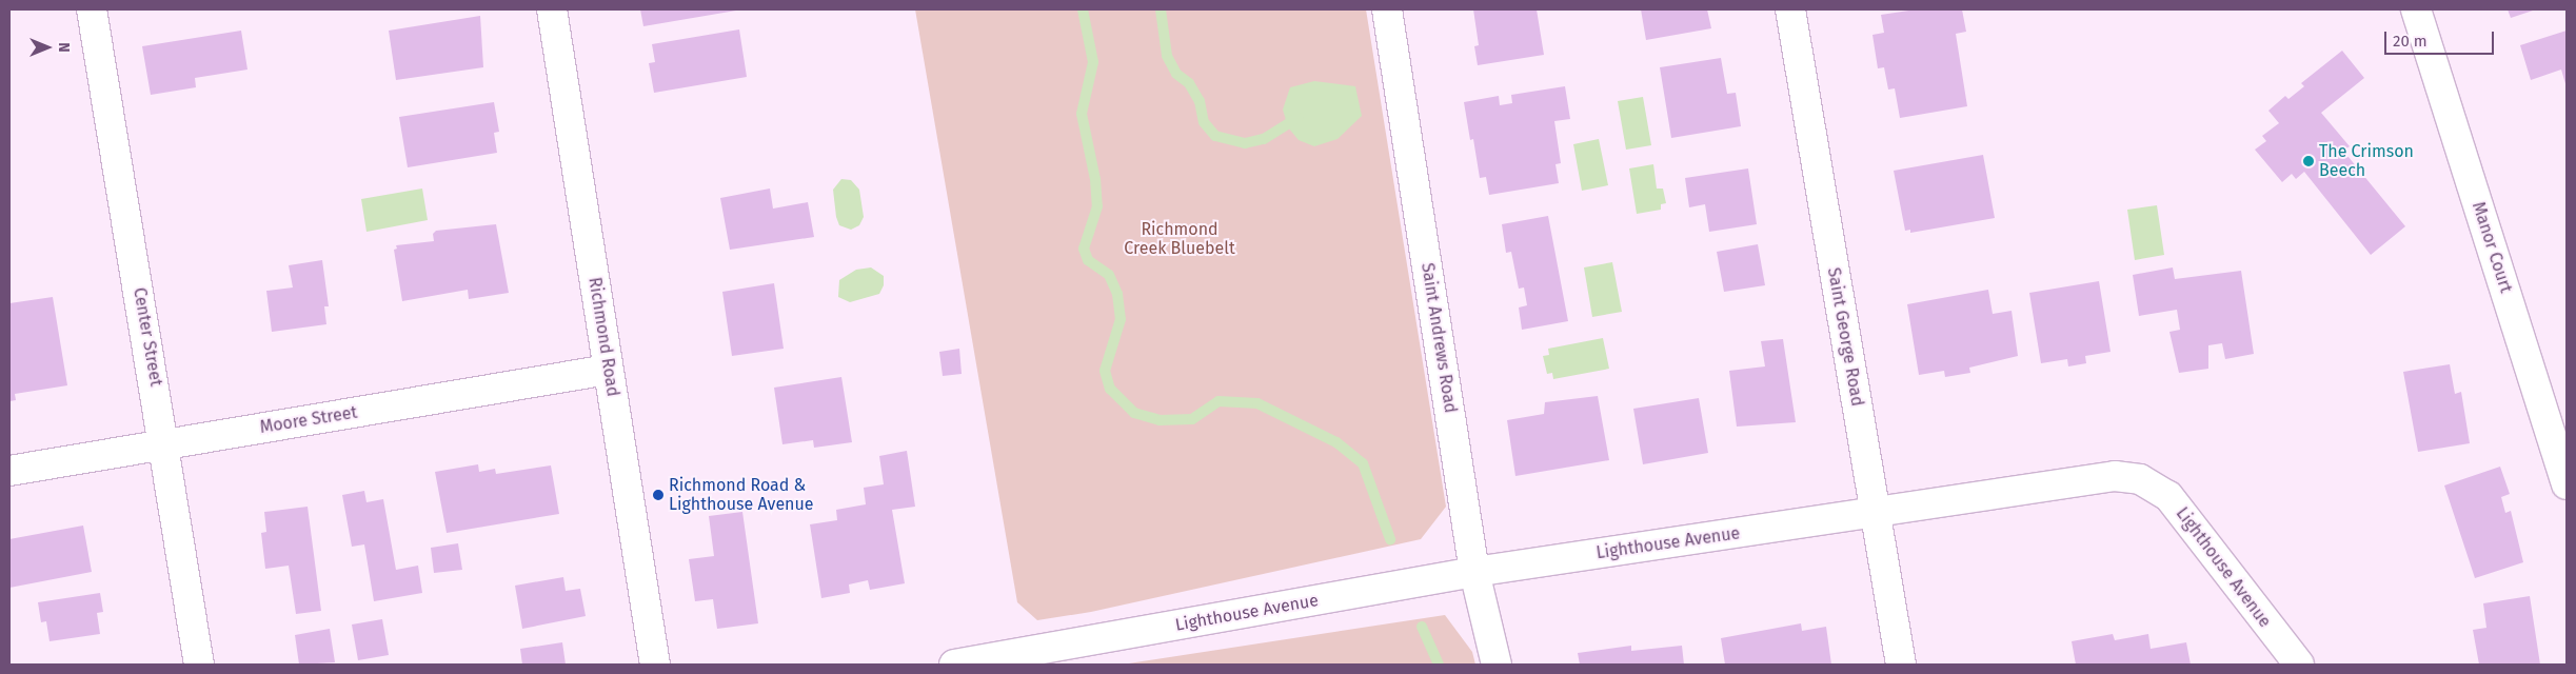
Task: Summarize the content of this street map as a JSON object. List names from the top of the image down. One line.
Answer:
{"streets":{"street":["Manor Court","Center Street","Richmond Road","Saint George Road","Saint Andrews Road","Moore Street","Lighthouse Avenue"]},"crossings":[["Center Street","Moore Street"],["Richmond Road","Moore Street"],["Saint George Road","Lighthouse Avenue"],["Saint Andrews Road","Lighthouse Avenue"]],"parks":["Richmond Creek Bluebelt"],"places":["The Crimson Beech","Richmond Road & Lighthouse Avenue"],"scale_bar":"20 m","north":"right"}
